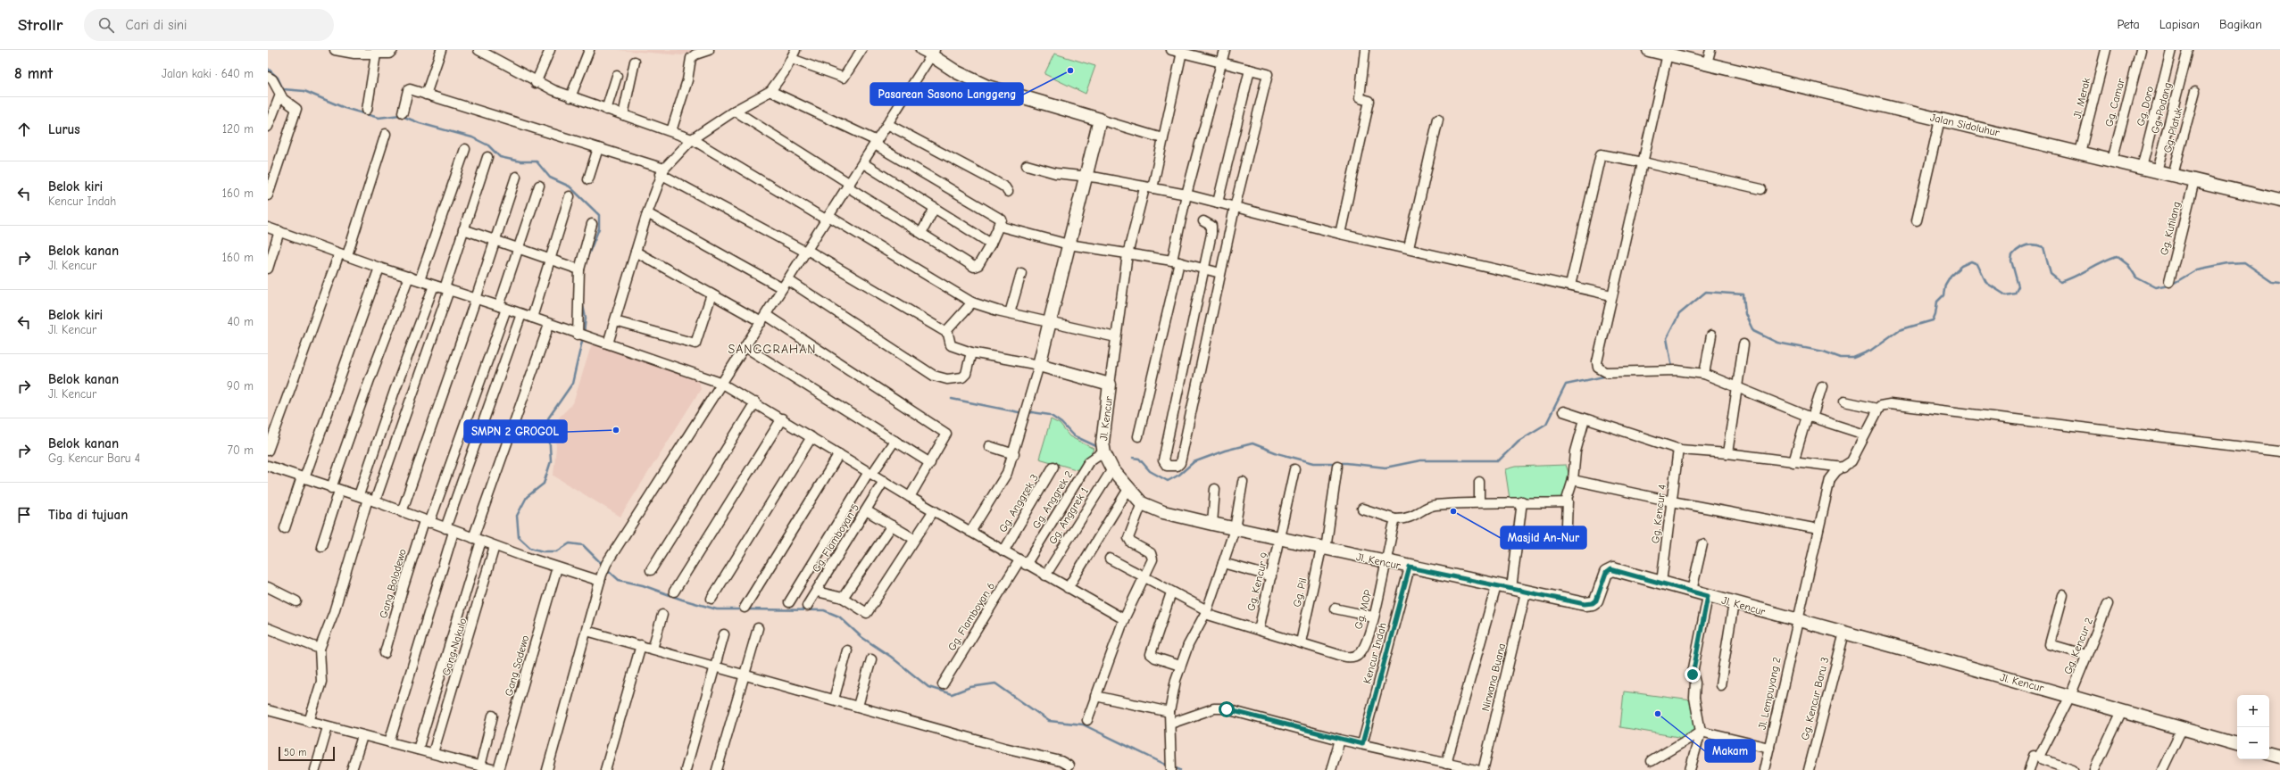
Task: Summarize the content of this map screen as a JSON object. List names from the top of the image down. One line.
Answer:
{"streets":{"street":["Jl. Merak","Gg. Camar","Gg. Doro","Gg. Podang","Jalan Sidoluhur","Gg. Platuk","Gg. Kutilang","Jl. Kencur","Gg. Anggrek 2","Gg. Anggrek 3","Gg. Kencur 4","Gg. Anggrek 1","Gg. Flamboyan 5","Gg. Kencur 9","Gang Bolodewo","Gg. Pil","Gg. MOP","Gg. Flamboyan 6","Gg. Kencur 2","Gang Nakulo","Kencur Indah","Gang Sadewo","Nirwana Buana","Jl. Lempuyang 2","Gg. Kencur Baru 3"]},"crossings":[["Jl. Merak","Jalan Sidoluhur"],["Gg. Camar","Jalan Sidoluhur"],["Gg. Doro","Jalan Sidoluhur"],["Gg. Podang","Jalan Sidoluhur"],["Jalan Sidoluhur","Gg. Platuk"],["Jalan Sidoluhur","Gg. Kutilang"],["Jl. Kencur","Gg. Anggrek 2"],["Jl. Kencur","Gg. Kencur 4"],["Jl. Kencur","Gg. Anggrek 1"],["Jl. Kencur","Gg. Kencur 9"],["Jl. Kencur","Gg. Pil"],["Jl. Kencur","Gg. MOP"],["Jl. Kencur","Gg. Kencur 2"],["Jl. Kencur","Kencur Indah"],["Jl. Kencur","Nirwana Buana"],["Jl. Kencur","Jl. Lempuyang 2"],["Jl. Kencur","Gg. Kencur Baru 3"],["Gg. Anggrek 2","Gg. Flamboyan 6"],["Gg. Pil","Gg. MOP"]],"districts":["SANGGRAHAN"],"places":["Pasarean Sasono Langgeng","SMPN 2 GROGOL","Masjid An-Nur","Makam"],"scale_bar":"50 m","page":{"header":"Strollr","search":"Cari di sini","nav":["Peta","Lapisan","Bagikan"],"heading":["8 mnt","Jalan kaki · 640 m"],"list":[["Lurus","120 m"],["Belok kiri","Kencur Indah","160 m"],["Belok kanan","Jl. Kencur","160 m"],["Belok kiri","Jl. Kencur","40 m"],["Belok kanan","Jl. Kencur","90 m"],["Belok kanan","Gg. Kencur Baru 4","70 m"],"Tiba di tujuan"],"map_buttons":["+","−"],"scale":"50 m"}}
